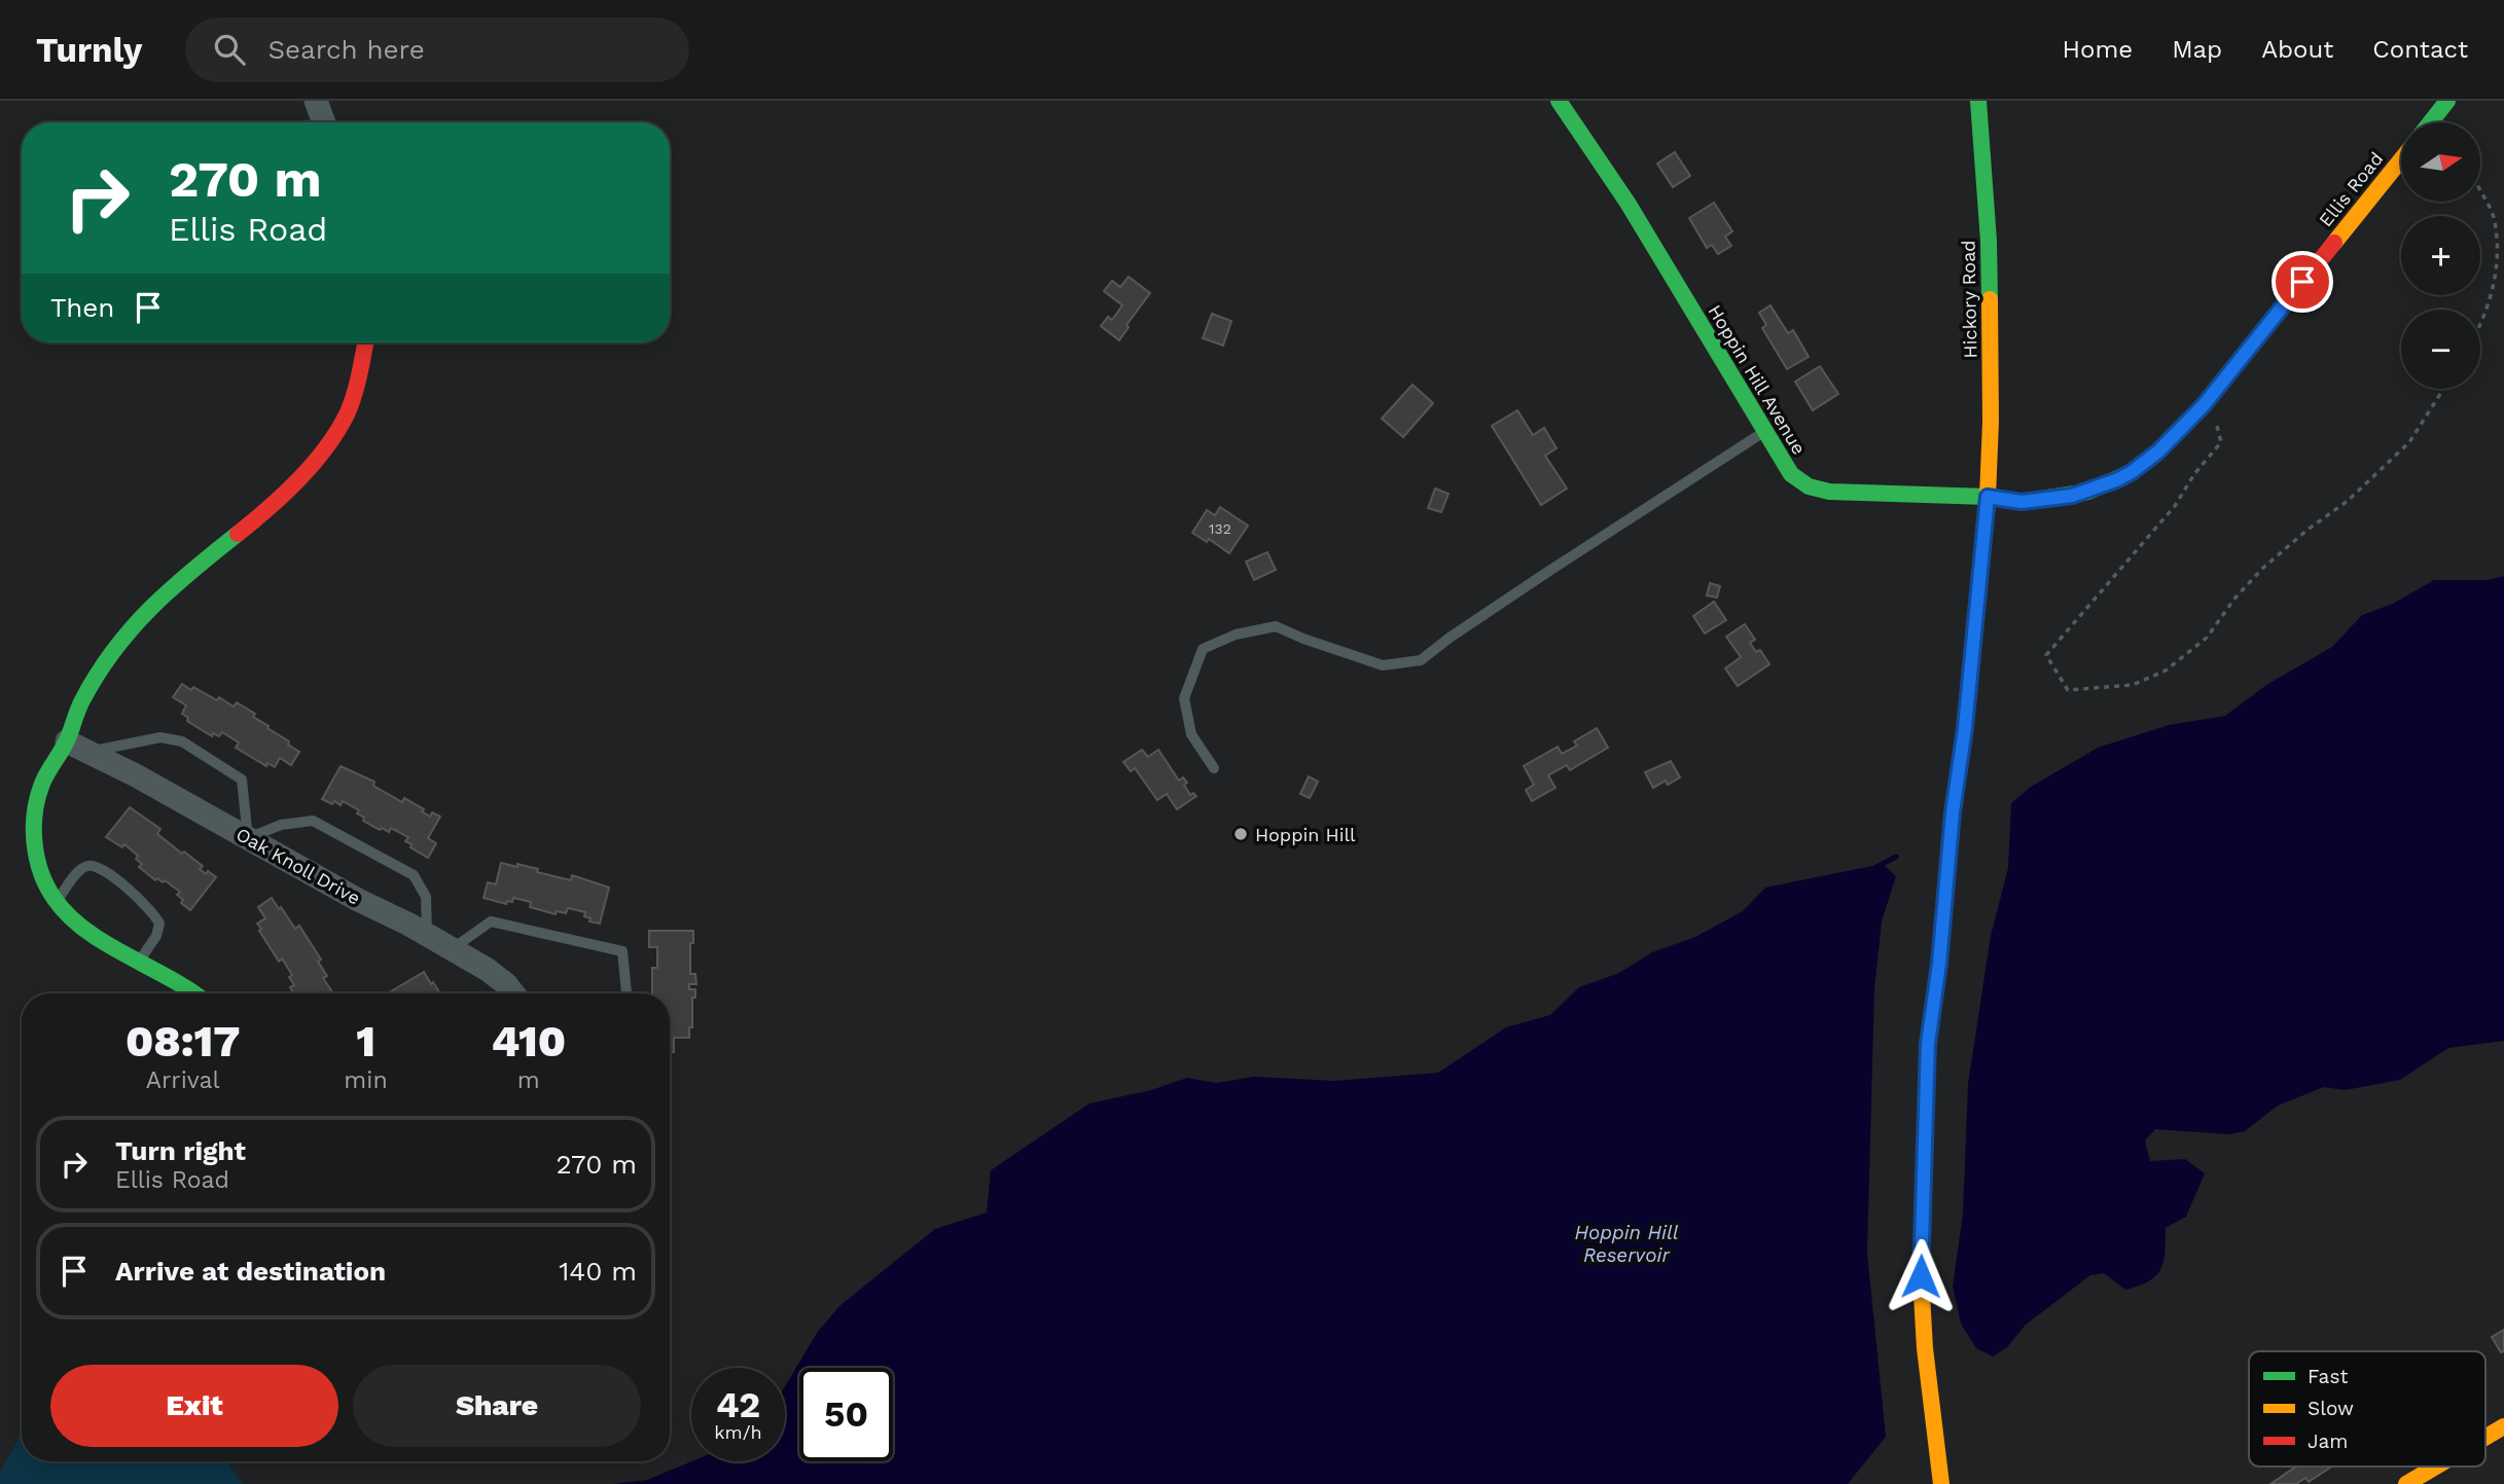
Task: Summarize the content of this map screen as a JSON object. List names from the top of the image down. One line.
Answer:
{"streets":{"street":["Ellis Road","Hickory Road","Hoppin Hill Avenue","Oak Knoll Drive"]},"crossings":[["Ellis Road","Hickory Road"],["Ellis Road","Hoppin Hill Avenue"],["Hickory Road","Hoppin Hill Avenue"]],"water":["Hoppin Hill Reservoir"],"places":["Hoppin Hill"],"house_numbers":["132"],"legend":["Fast","Slow","Jam"],"north":"right","page":{"header":"Turnly","search":"Search here","nav":["Home","Map","About","Contact"],"map_buttons":["+","−"],"turn":["270 m","Ellis Road"],"then":"Then","eta":["08:17","Arrival","1","min","410","m"],"list":[{"name":"Turn right","note":"Ellis Road","value":"270 m"},{"name":"Arrive at destination","value":"140 m"}],"buttons":["Exit","Share"],"speed":"42 km/h","limit":"50"}}
